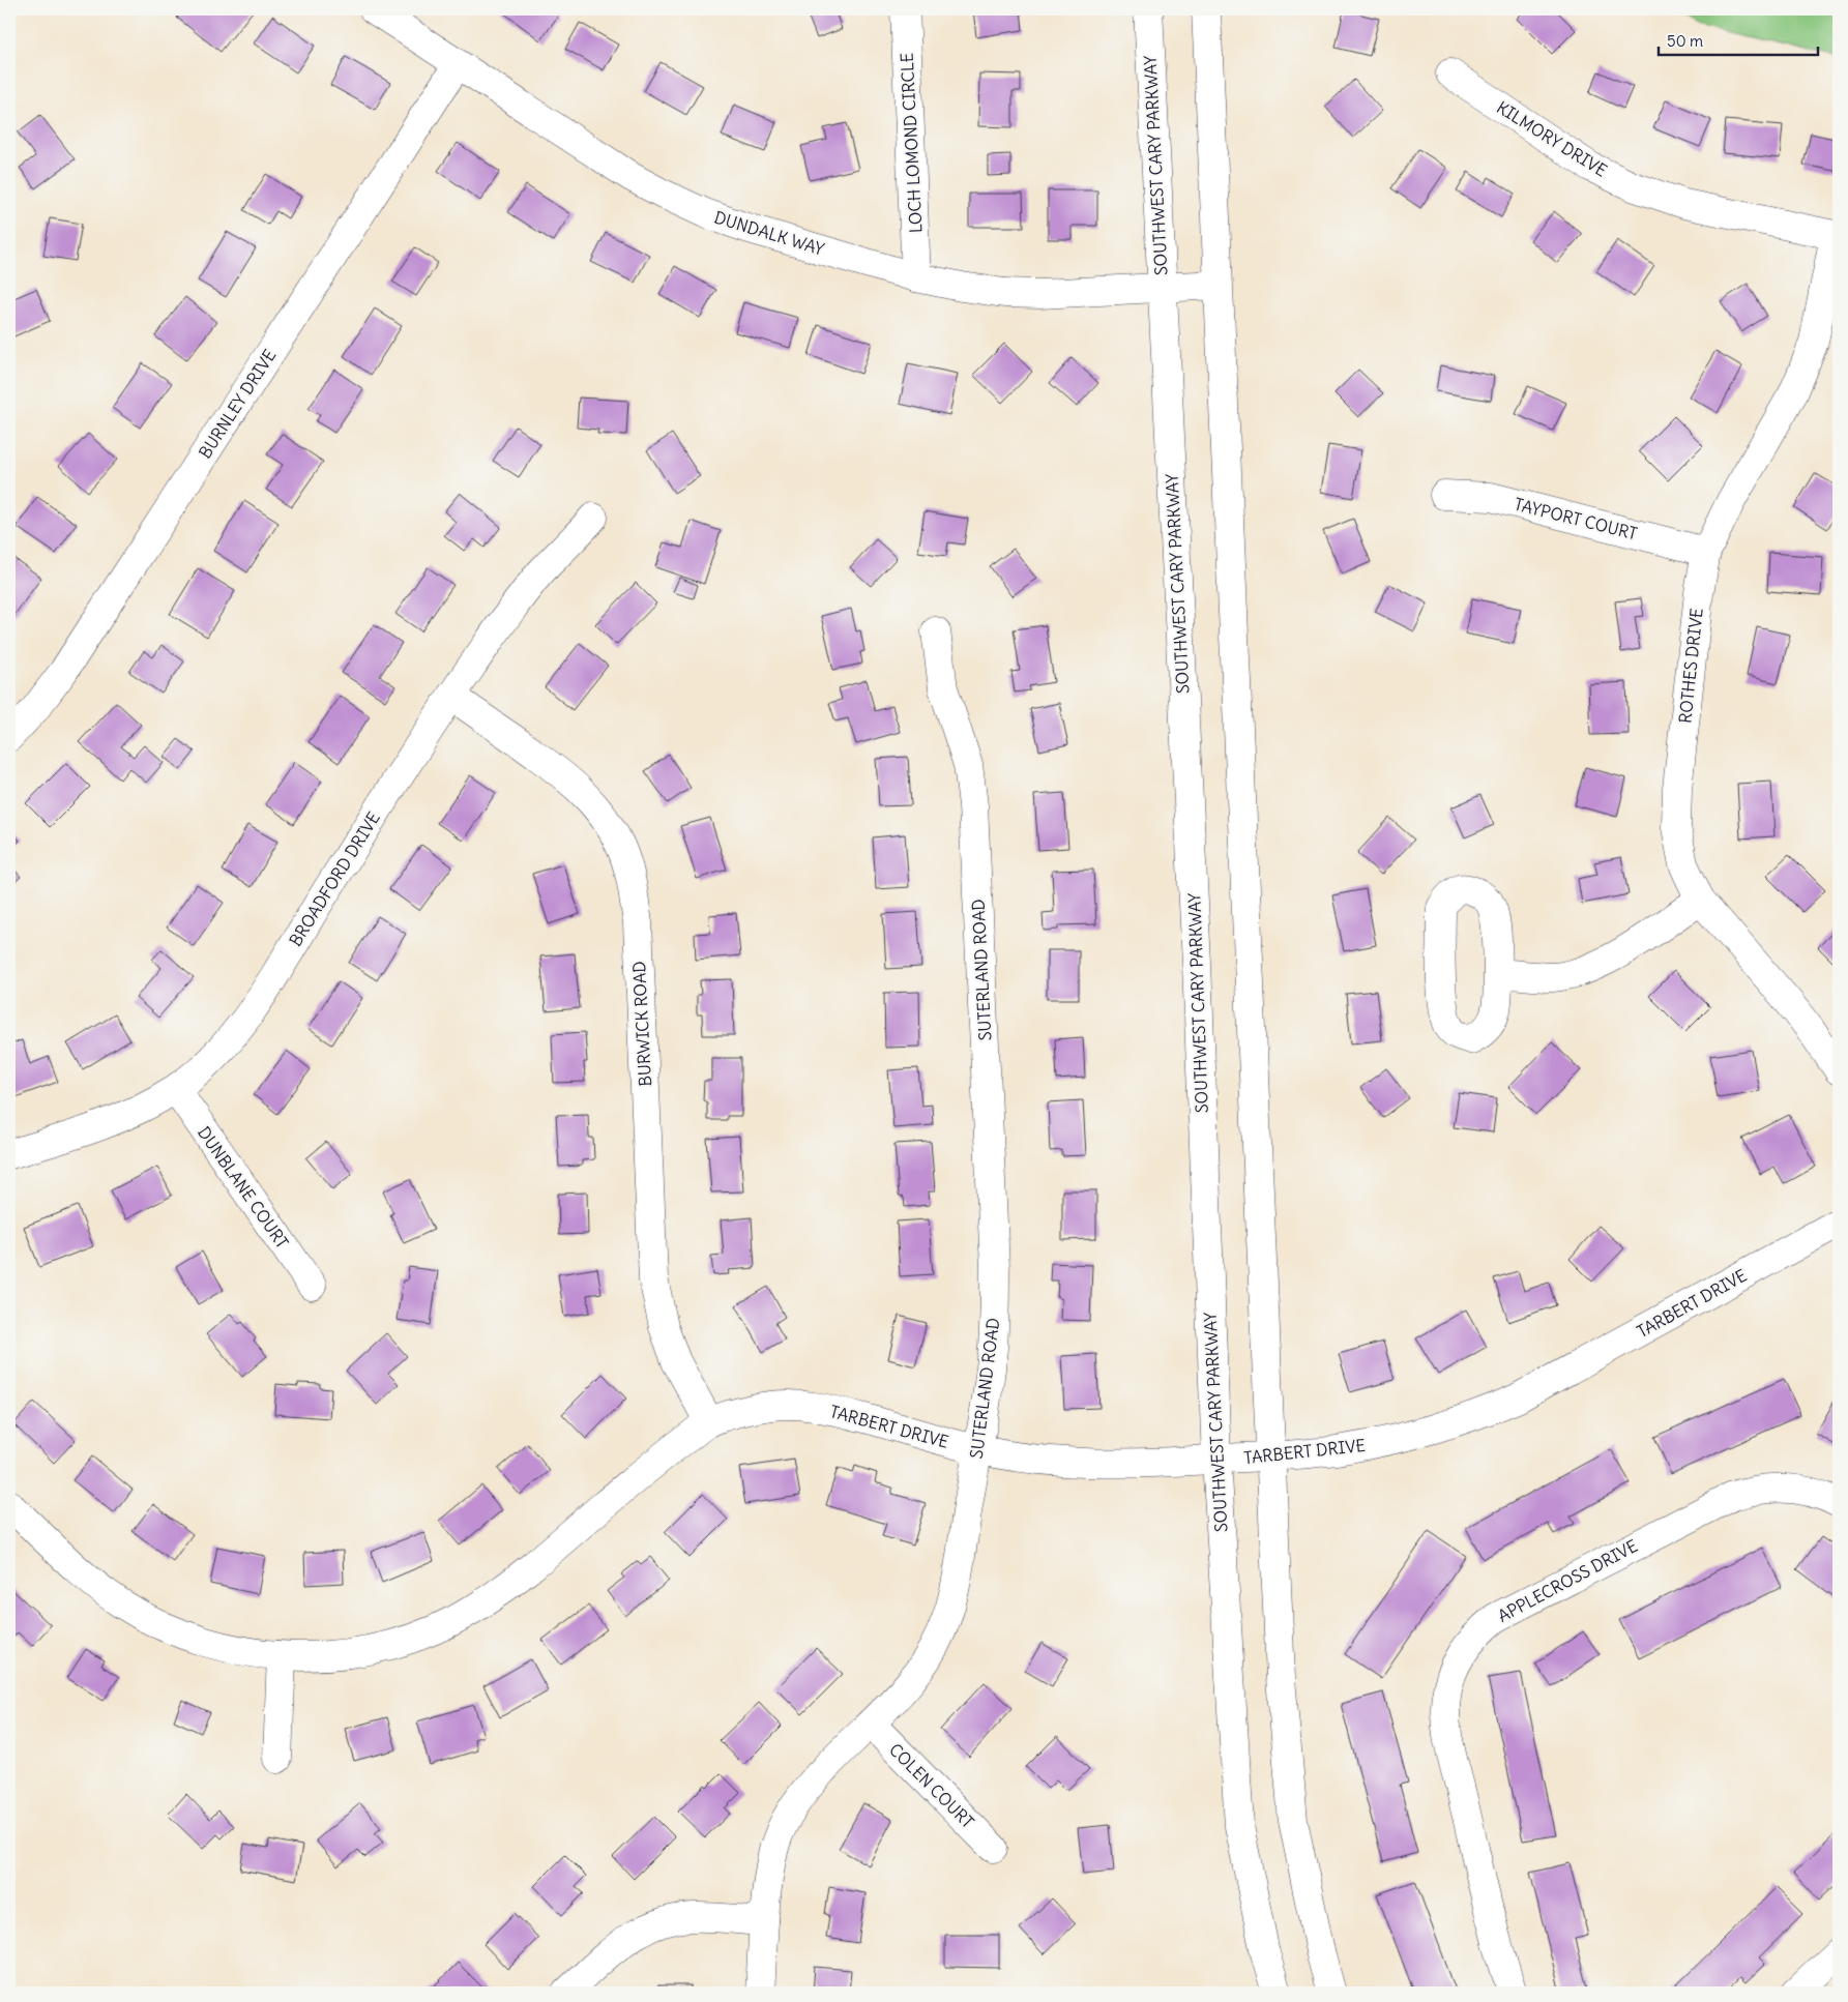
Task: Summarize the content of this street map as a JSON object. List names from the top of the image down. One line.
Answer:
{"streets":{"street":["KILMORY DRIVE","LOCH LOMOND CIRCLE","SOUTHWEST CARY PARKWAY","DUNDALK WAY","BURNLEY DRIVE","TAYPORT COURT","ROTHES DRIVE","BROADFORD DRIVE","SUTERLAND ROAD","BURWICK ROAD","DUNBLANE COURT","TARBERT DRIVE","APPLECROSS DRIVE","COLEN COURT"]},"crossings":[["KILMORY DRIVE","ROTHES DRIVE"],["LOCH LOMOND CIRCLE","DUNDALK WAY"],["SOUTHWEST CARY PARKWAY","DUNDALK WAY"],["SOUTHWEST CARY PARKWAY","TARBERT DRIVE"],["DUNDALK WAY","BURNLEY DRIVE"],["TAYPORT COURT","ROTHES DRIVE"],["BROADFORD DRIVE","BURWICK ROAD"],["BROADFORD DRIVE","DUNBLANE COURT"],["SUTERLAND ROAD","TARBERT DRIVE"],["SUTERLAND ROAD","COLEN COURT"],["BURWICK ROAD","TARBERT DRIVE"]],"scale_bar":"50 m"}
